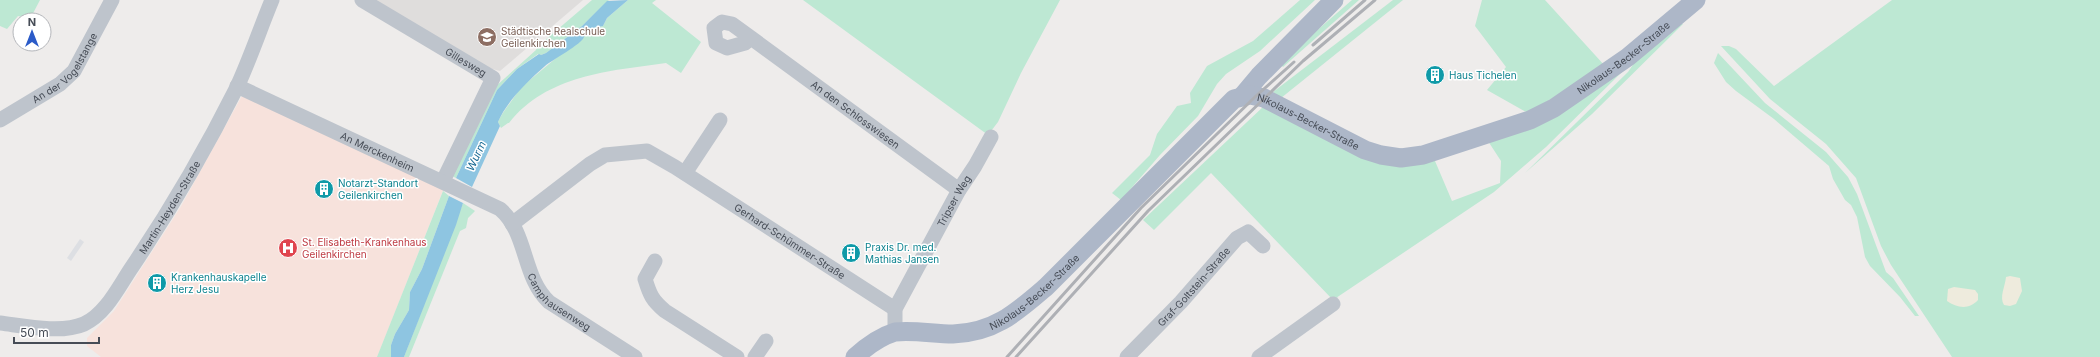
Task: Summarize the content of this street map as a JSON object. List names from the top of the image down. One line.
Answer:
{"streets":{"main road":["Nikolaus-Becker-Straße"],"street":["Gillesweg","An der Vogelstange","An den Schlosswiesen","An Merckenheim","Tripser Weg","Martin-Heyden-Straße","Gerhard-Schümmer-Straße","Graf-Goltstein-Straße","Camphausenweg"]},"crossings":[["Nikolaus-Becker-Straße","Tripser Weg"],["Gillesweg","An Merckenheim"],["An den Schlosswiesen","Tripser Weg"],["An Merckenheim","Martin-Heyden-Straße"],["An Merckenheim","Gerhard-Schümmer-Straße"],["An Merckenheim","Camphausenweg"],["Tripser Weg","Gerhard-Schümmer-Straße"],["Gerhard-Schümmer-Straße","Camphausenweg"]],"water":["Wurm"],"places":{"school or university":["Städtische Realschule Geilenkirchen"],"building":["Haus Tichelen","Notarzt-Standort Geilenkirchen","Praxis Dr. med. Mathias Jansen","Krankenhauskapelle Herz Jesu"],"hospital":["St. Elisabeth-Krankenhaus Geilenkirchen"]},"scale_bar":"50 m","north":"top"}
